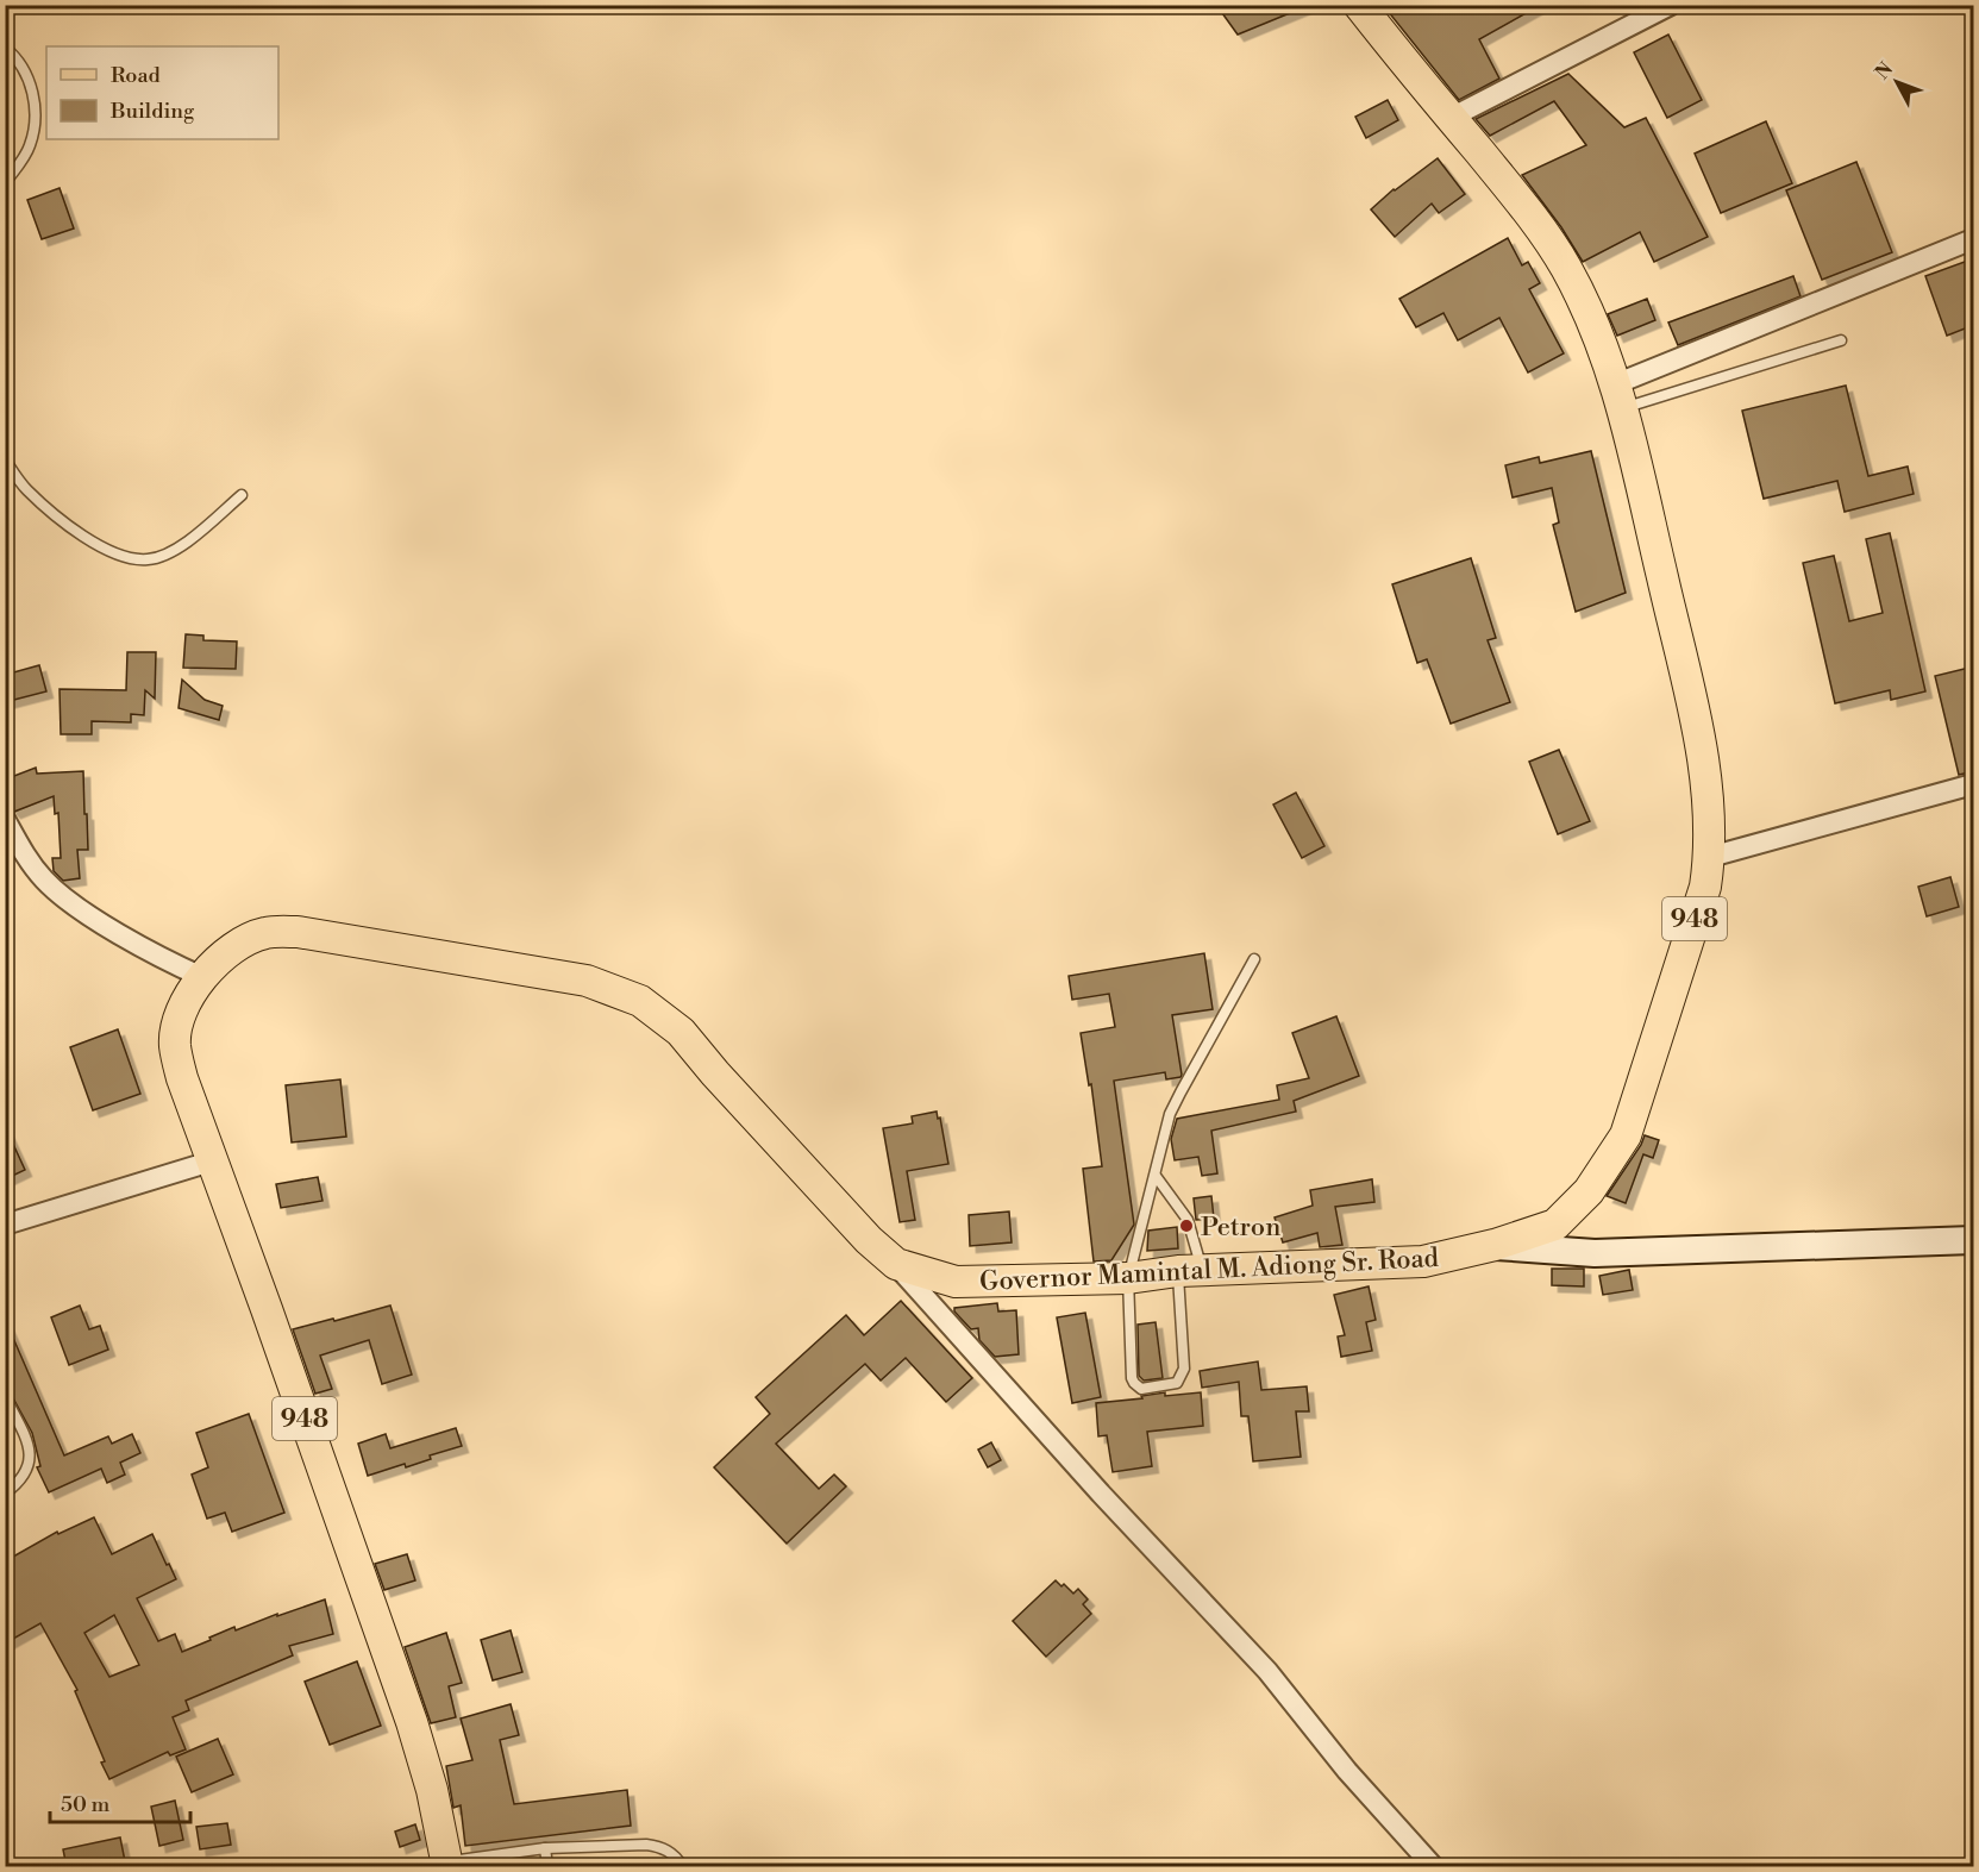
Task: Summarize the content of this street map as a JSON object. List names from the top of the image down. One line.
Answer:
{"streets":{"main road":["948","Governor Mamintal M. Adiong Sr. Road"]},"places":["Petron"],"legend":["Road","Building"],"scale_bar":"50 m","north":"top left"}
